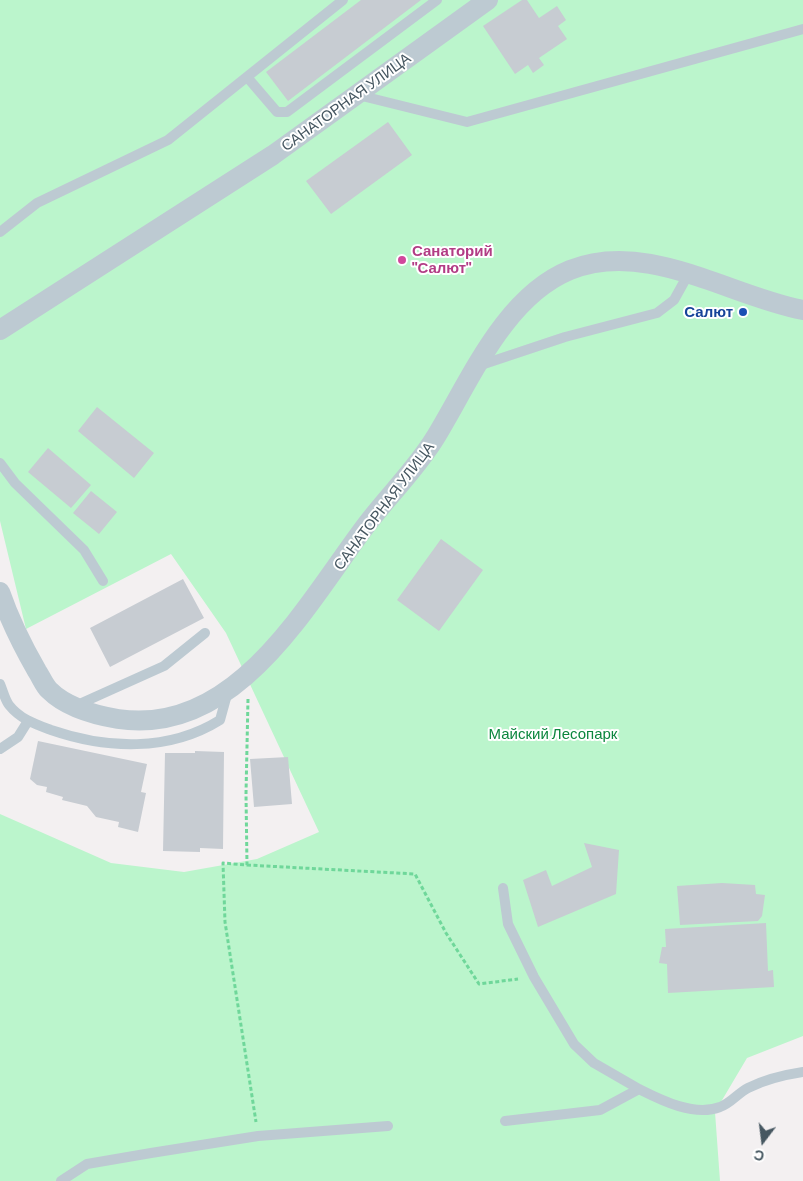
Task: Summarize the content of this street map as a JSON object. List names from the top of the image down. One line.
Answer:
{"streets":{"street":["САНАТОРНАЯ УЛИЦА"]},"parks":["Майский Лесопарк"],"places":["Санаторий \"Салют\"","Салют"],"north":"bottom"}
